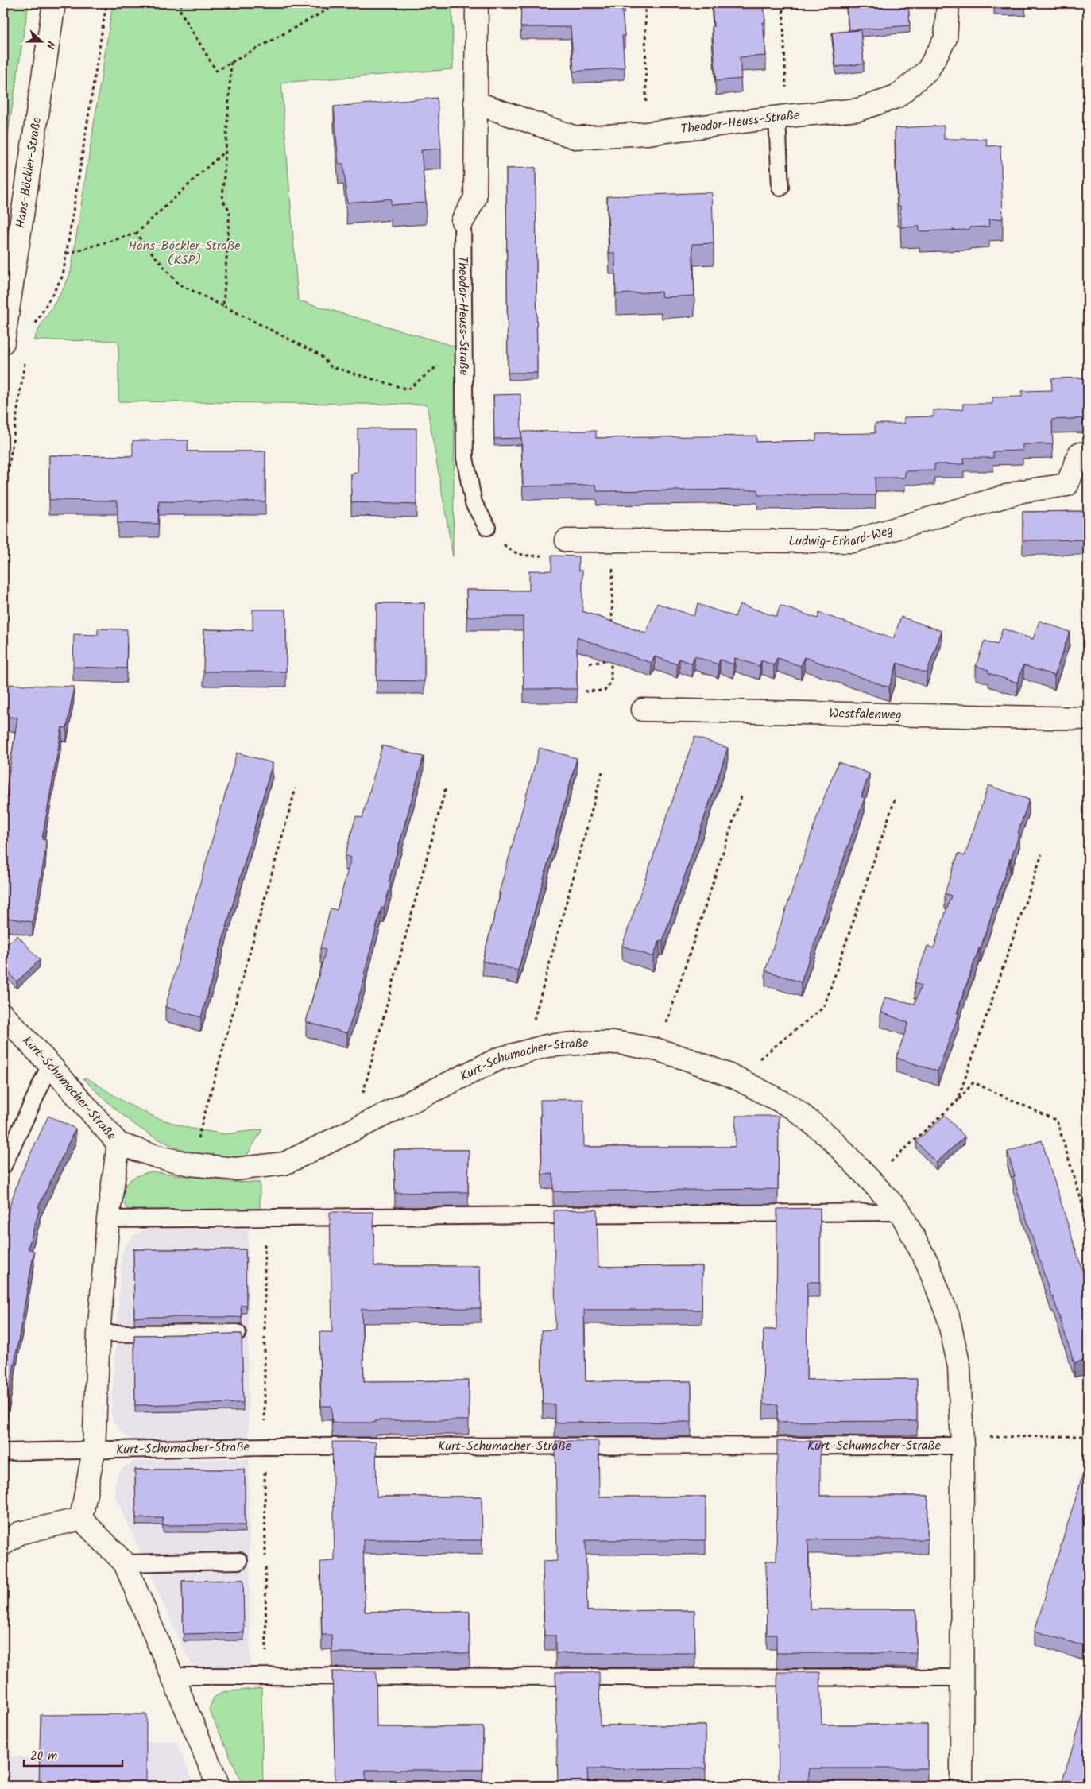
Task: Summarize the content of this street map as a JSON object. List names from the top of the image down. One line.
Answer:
{"streets":{"street":["Theodor-Heuss-Straße","Hans-Böckler-Straße","Ludwig-Erhard-Weg","Westfalenweg","Kurt-Schumacher-Straße"]},"parks":["Hans-Böckler-Straße (KSP)"],"scale_bar":"20 m","north":"right"}
